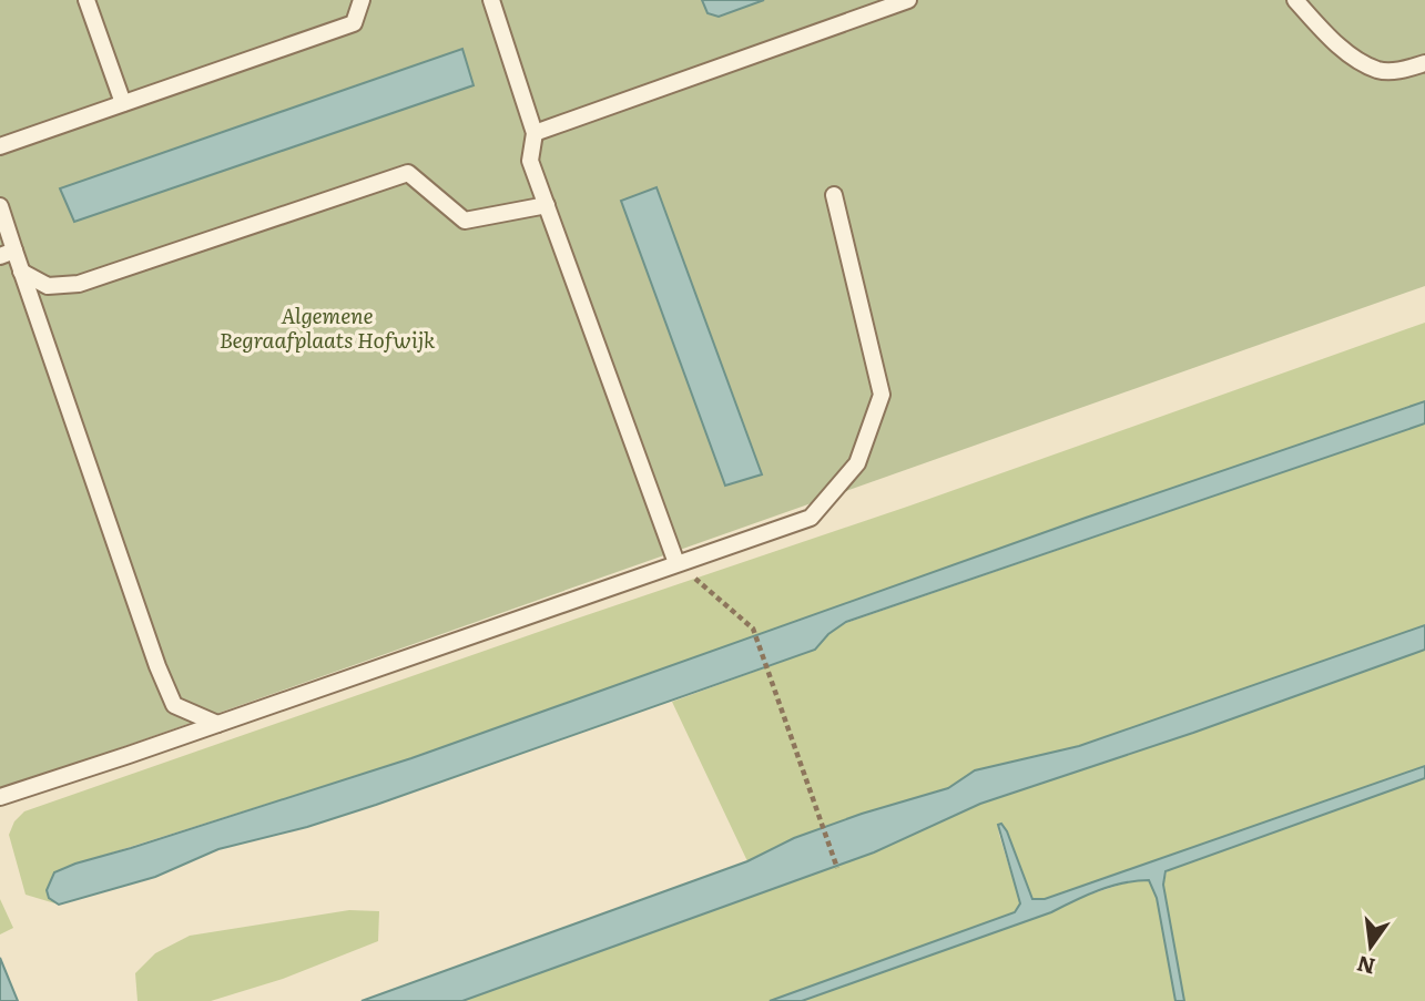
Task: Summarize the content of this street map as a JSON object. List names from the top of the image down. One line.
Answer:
{"parks":["Algemene Begraafplaats Hofwijk"],"north":"bottom"}
